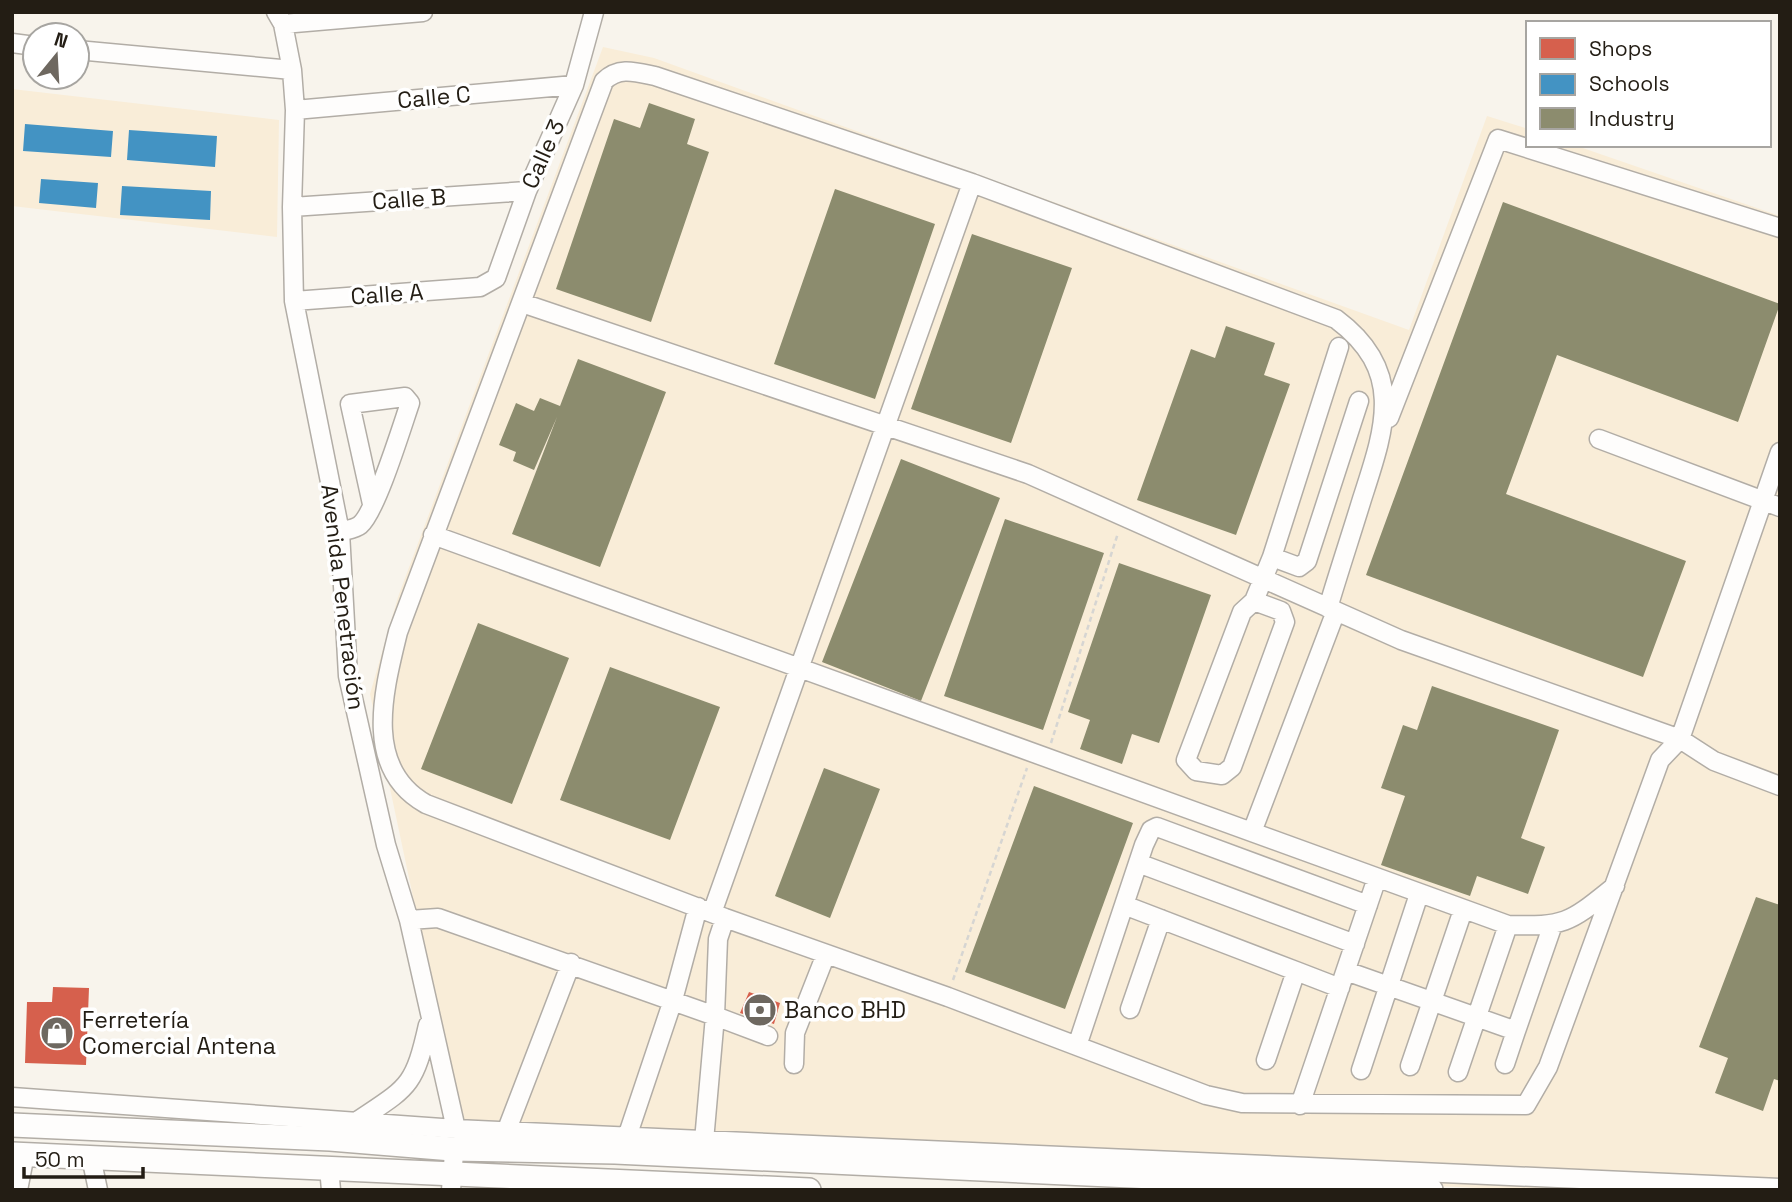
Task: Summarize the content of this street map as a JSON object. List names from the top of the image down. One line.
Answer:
{"streets":{"street":["Calle C","Calle 3","Calle B","Calle A","Avenida Penetración"]},"crossings":[["Calle C","Calle 3"],["Calle C","Avenida Penetración"],["Calle 3","Calle B"],["Calle 3","Calle A"],["Calle B","Avenida Penetración"],["Calle A","Avenida Penetración"]],"places":{"bank":["Banco BHD"],"shop":["Ferretería Comercial Antena"]},"legend":["Shops","Schools","Industry"],"scale_bar":"50 m","north":"top"}
